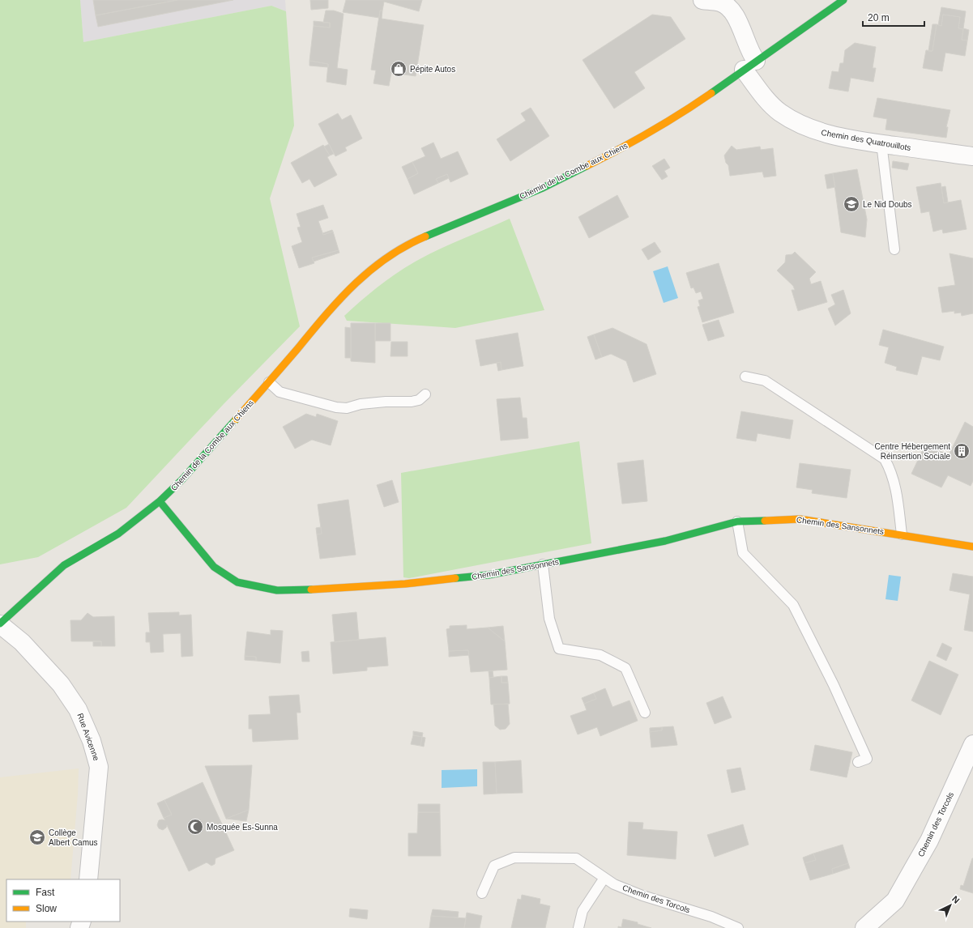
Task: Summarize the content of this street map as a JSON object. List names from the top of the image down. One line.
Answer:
{"streets":{"street":["Chemin des Quatrouillots","Chemin de la Combe aux Chiens","Chemin des Sansonnets","Rue Avicenne","Chemin des Torcols"]},"crossings":[["Chemin des Quatrouillots","Chemin de la Combe aux Chiens"],["Chemin de la Combe aux Chiens","Chemin des Sansonnets"],["Chemin de la Combe aux Chiens","Rue Avicenne"]],"places":{"shop":["Pépite Autos"],"school or university":["Le Nid Doubs","Collège Albert Camus"],"building":["Centre Hébergement Réinsertion Sociale"],"mosque":["Mosquée Es-Sunna"]},"legend":["Fast","Slow"],"scale_bar":"20 m","north":"top right"}
